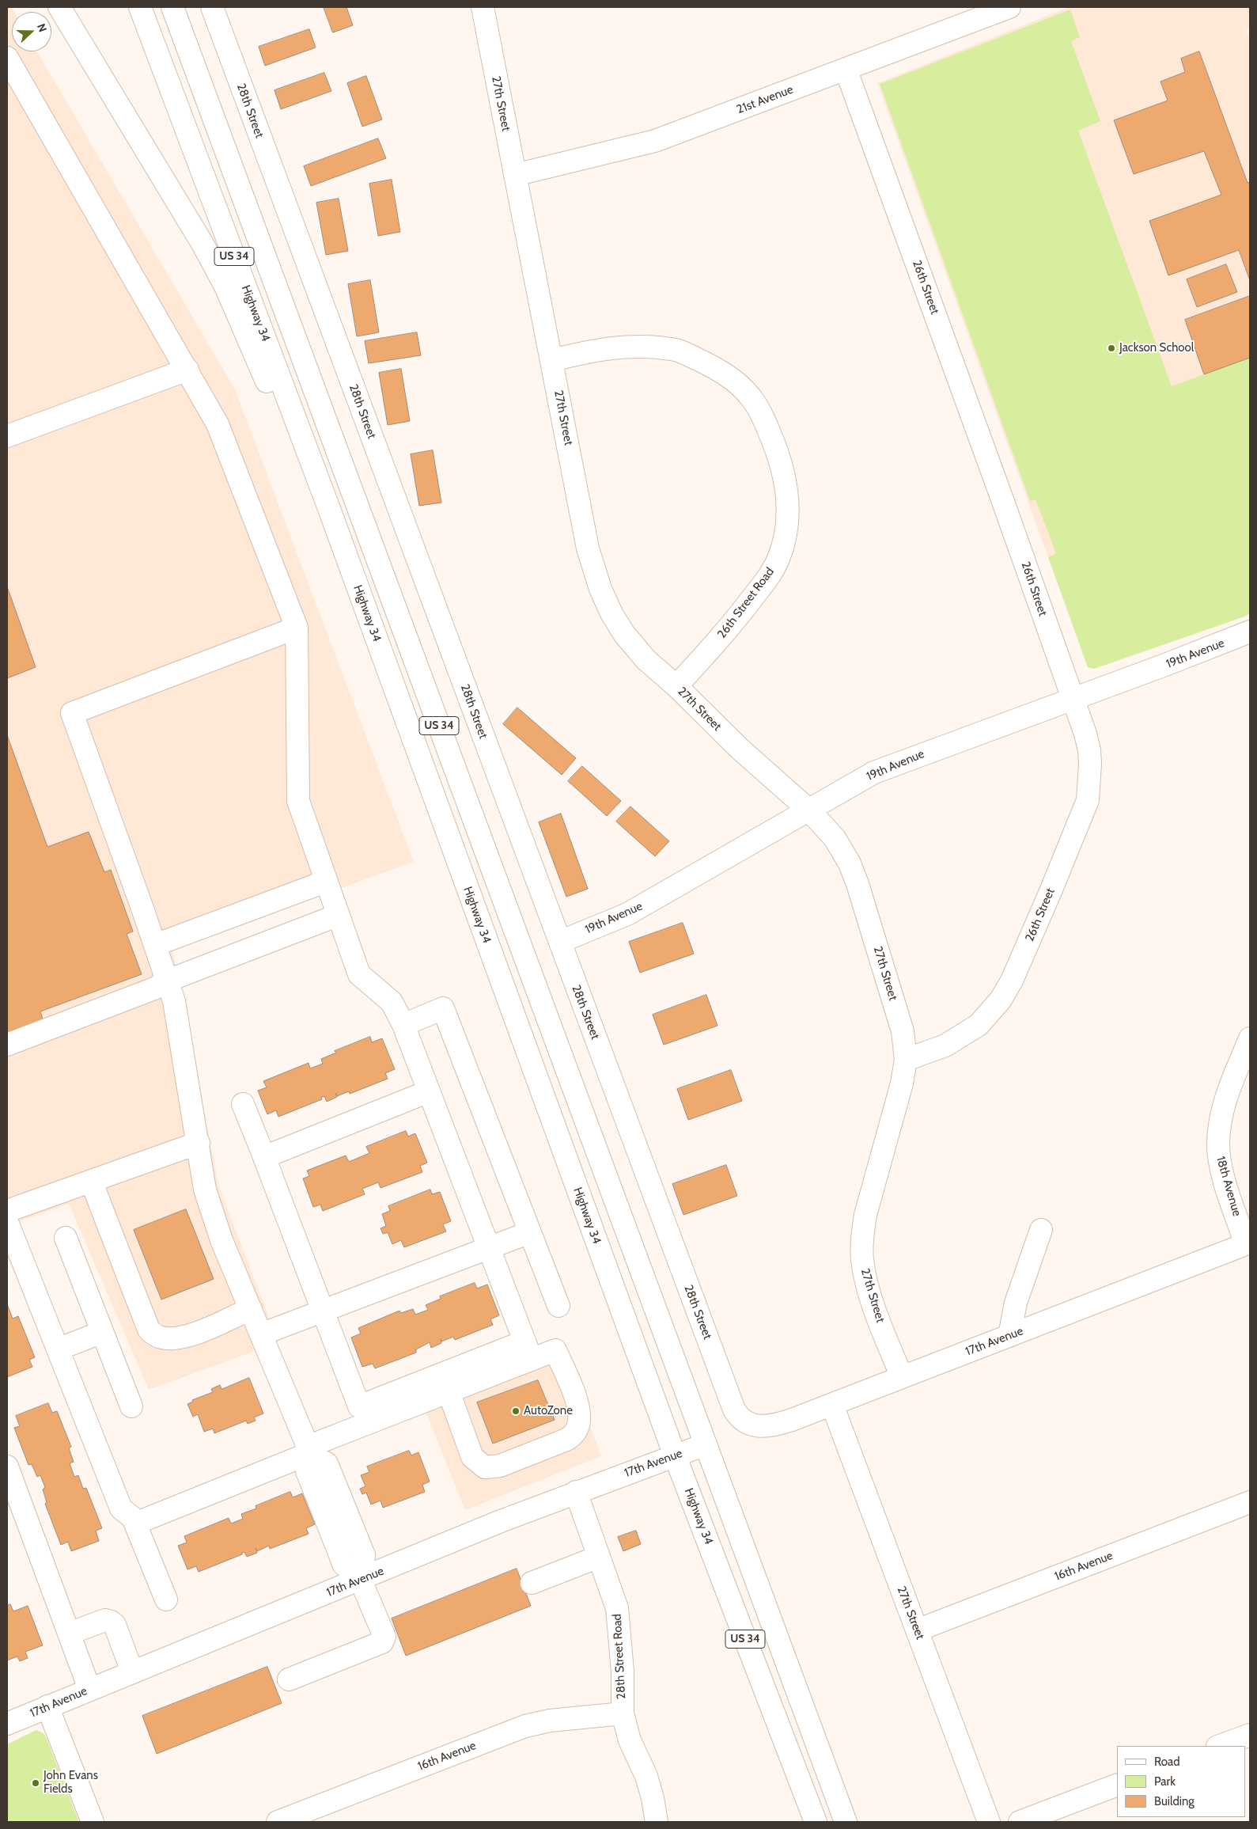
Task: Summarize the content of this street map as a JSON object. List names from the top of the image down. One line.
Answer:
{"streets":{"main road":["21st Avenue","27th Street","28th Street","US 34","26th Street","Highway 34","26th Street Road","19th Avenue","18th Avenue","17th Avenue","16th Avenue","28th Street Road"]},"crossings":[["21st Avenue","27th Street"],["21st Avenue","26th Street"],["27th Street","26th Street"],["27th Street","26th Street Road"],["27th Street","19th Avenue"],["27th Street","17th Avenue"],["27th Street","16th Avenue"],["28th Street","19th Avenue"],["28th Street","17th Avenue"],["US 34","17th Avenue"],["26th Street","19th Avenue"],["Highway 34","17th Avenue"],["18th Avenue","17th Avenue"],["17th Avenue","28th Street Road"],["16th Avenue","28th Street Road"]],"places":["Jackson School","AutoZone","John Evans Fields"],"legend":["Road","Park","Building"],"north":"right"}
